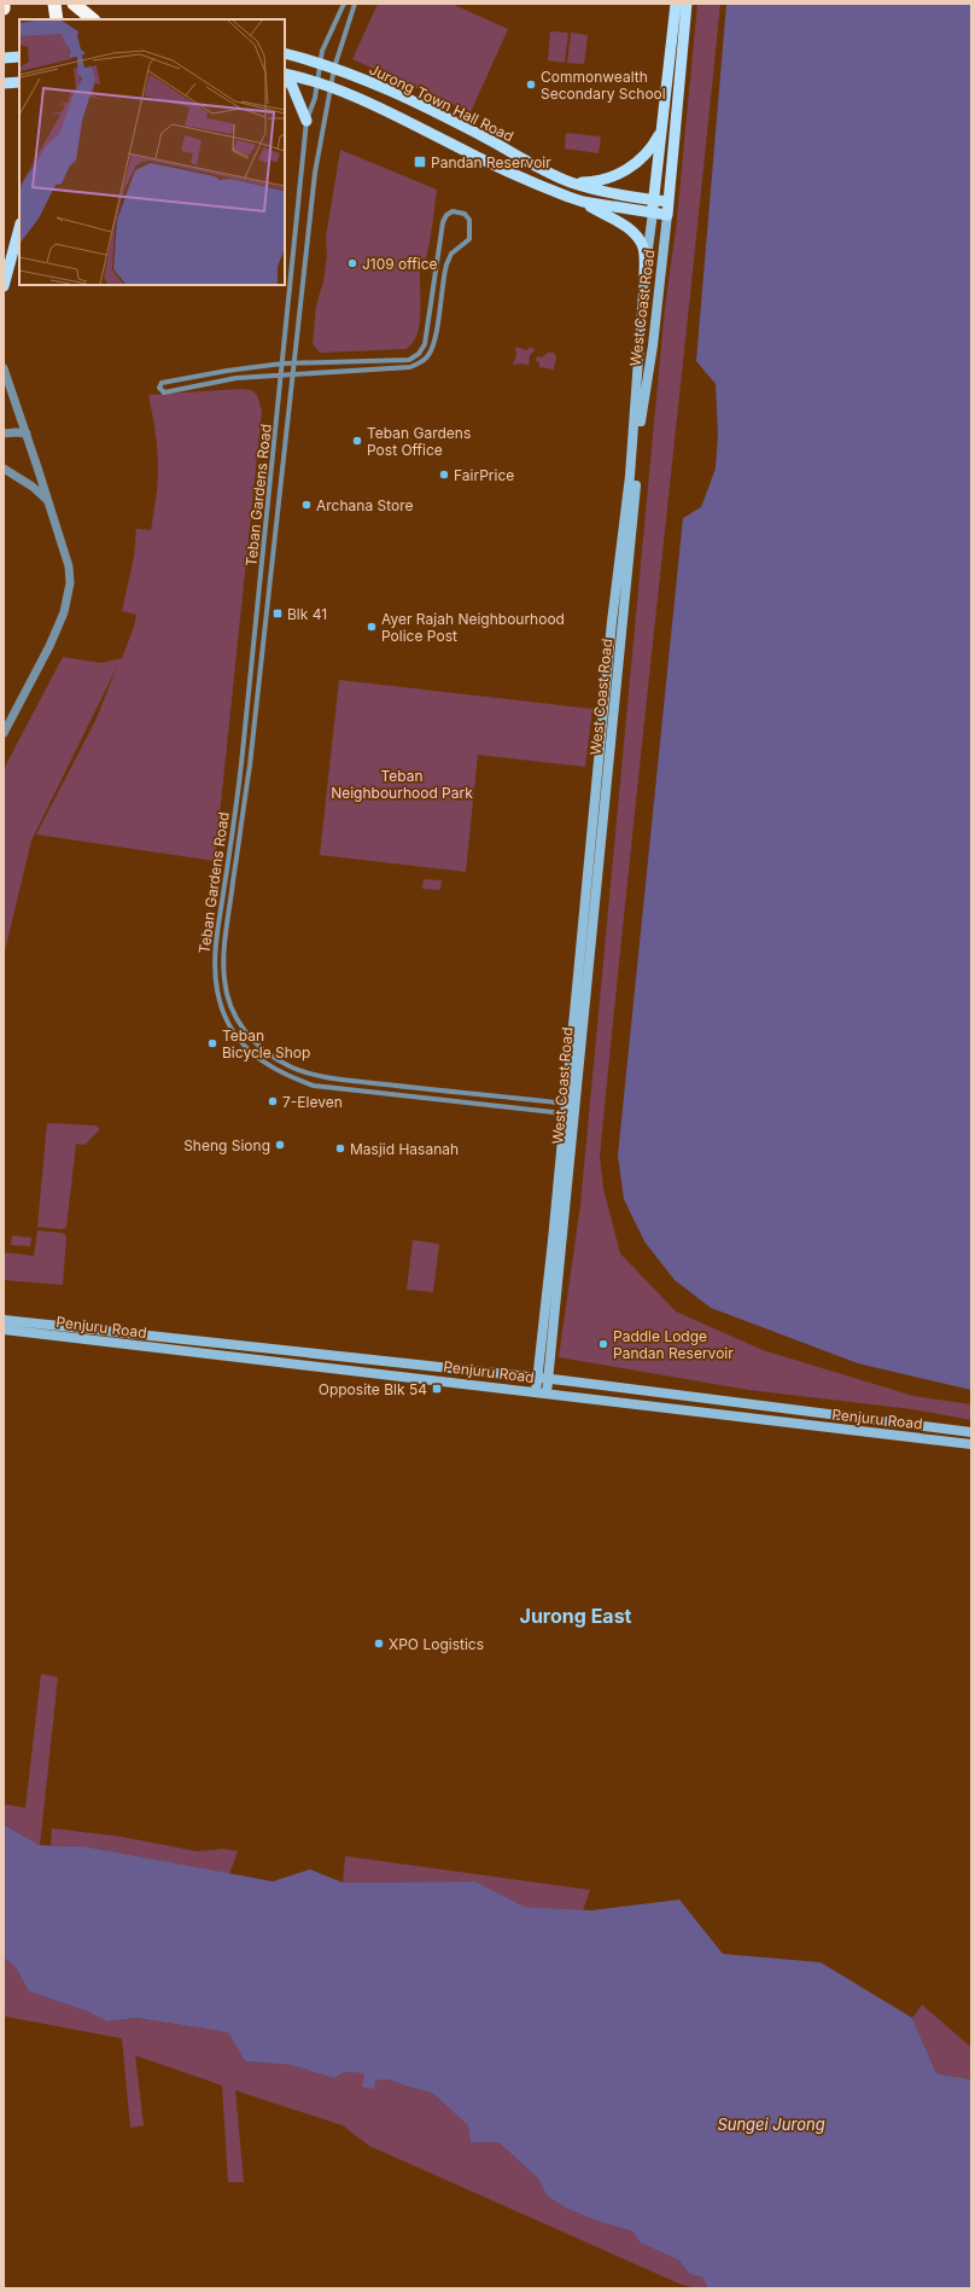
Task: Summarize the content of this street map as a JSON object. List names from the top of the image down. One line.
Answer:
{"streets":{"main road":["Jurong Town Hall Road","West Coast Road","Penjuru Road"],"street":["Teban Gardens Road"]},"crossings":[["Jurong Town Hall Road","West Coast Road"],["Jurong Town Hall Road","Teban Gardens Road"],["West Coast Road","Teban Gardens Road"],["West Coast Road","Penjuru Road"]],"districts":["Jurong East"],"water":["Sungei Jurong"],"parks":["Teban Neighbourhood Park"],"places":{"other":["Commonwealth Secondary School","J109 office","Teban Gardens Post Office","FairPrice","Archana Store","Ayer Rajah Neighbourhood Police Post","Teban Bicycle Shop","7-Eleven","Sheng Siong","Masjid Hasanah","Paddle Lodge Pandan Reservoir","XPO Logistics"],"transit":["Pandan Reservoir","Blk 41","Opposite Blk 54"]}}
